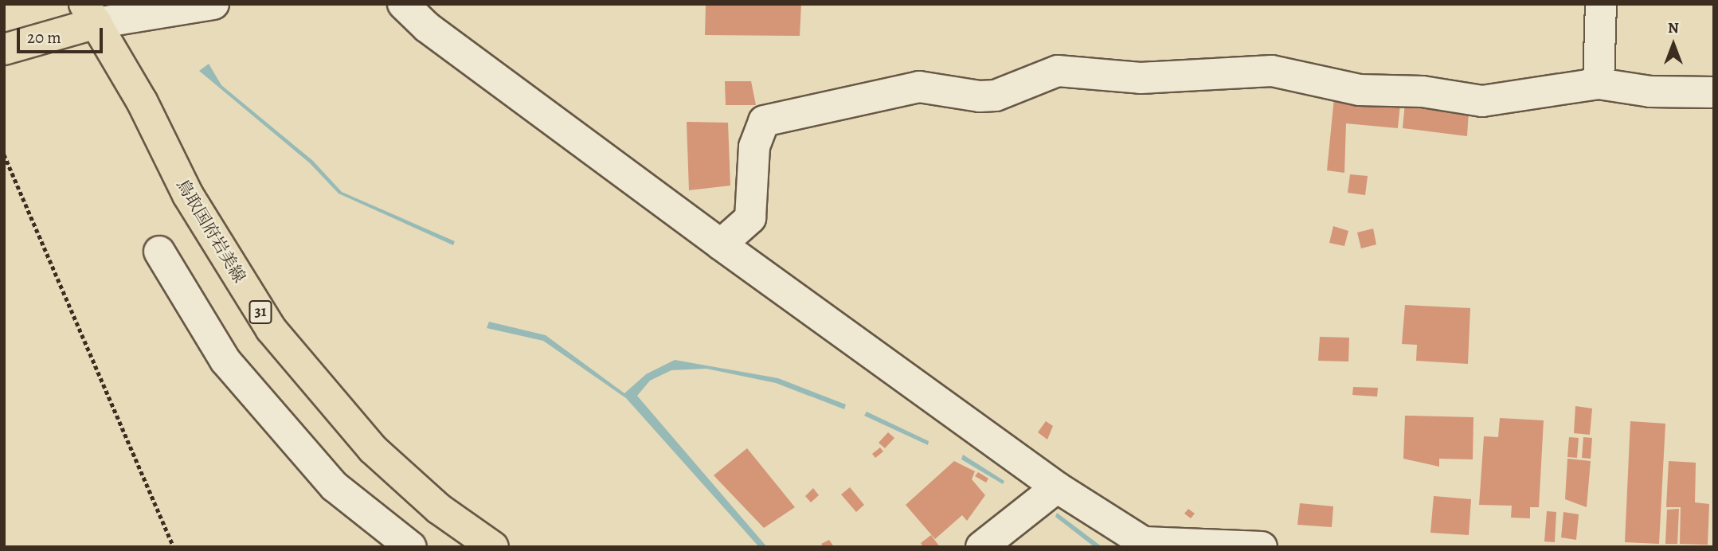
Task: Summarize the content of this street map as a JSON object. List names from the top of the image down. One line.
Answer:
{"streets":{"main road":["鳥取国府岩美線","31"]},"scale_bar":"20 m","north":"top"}
